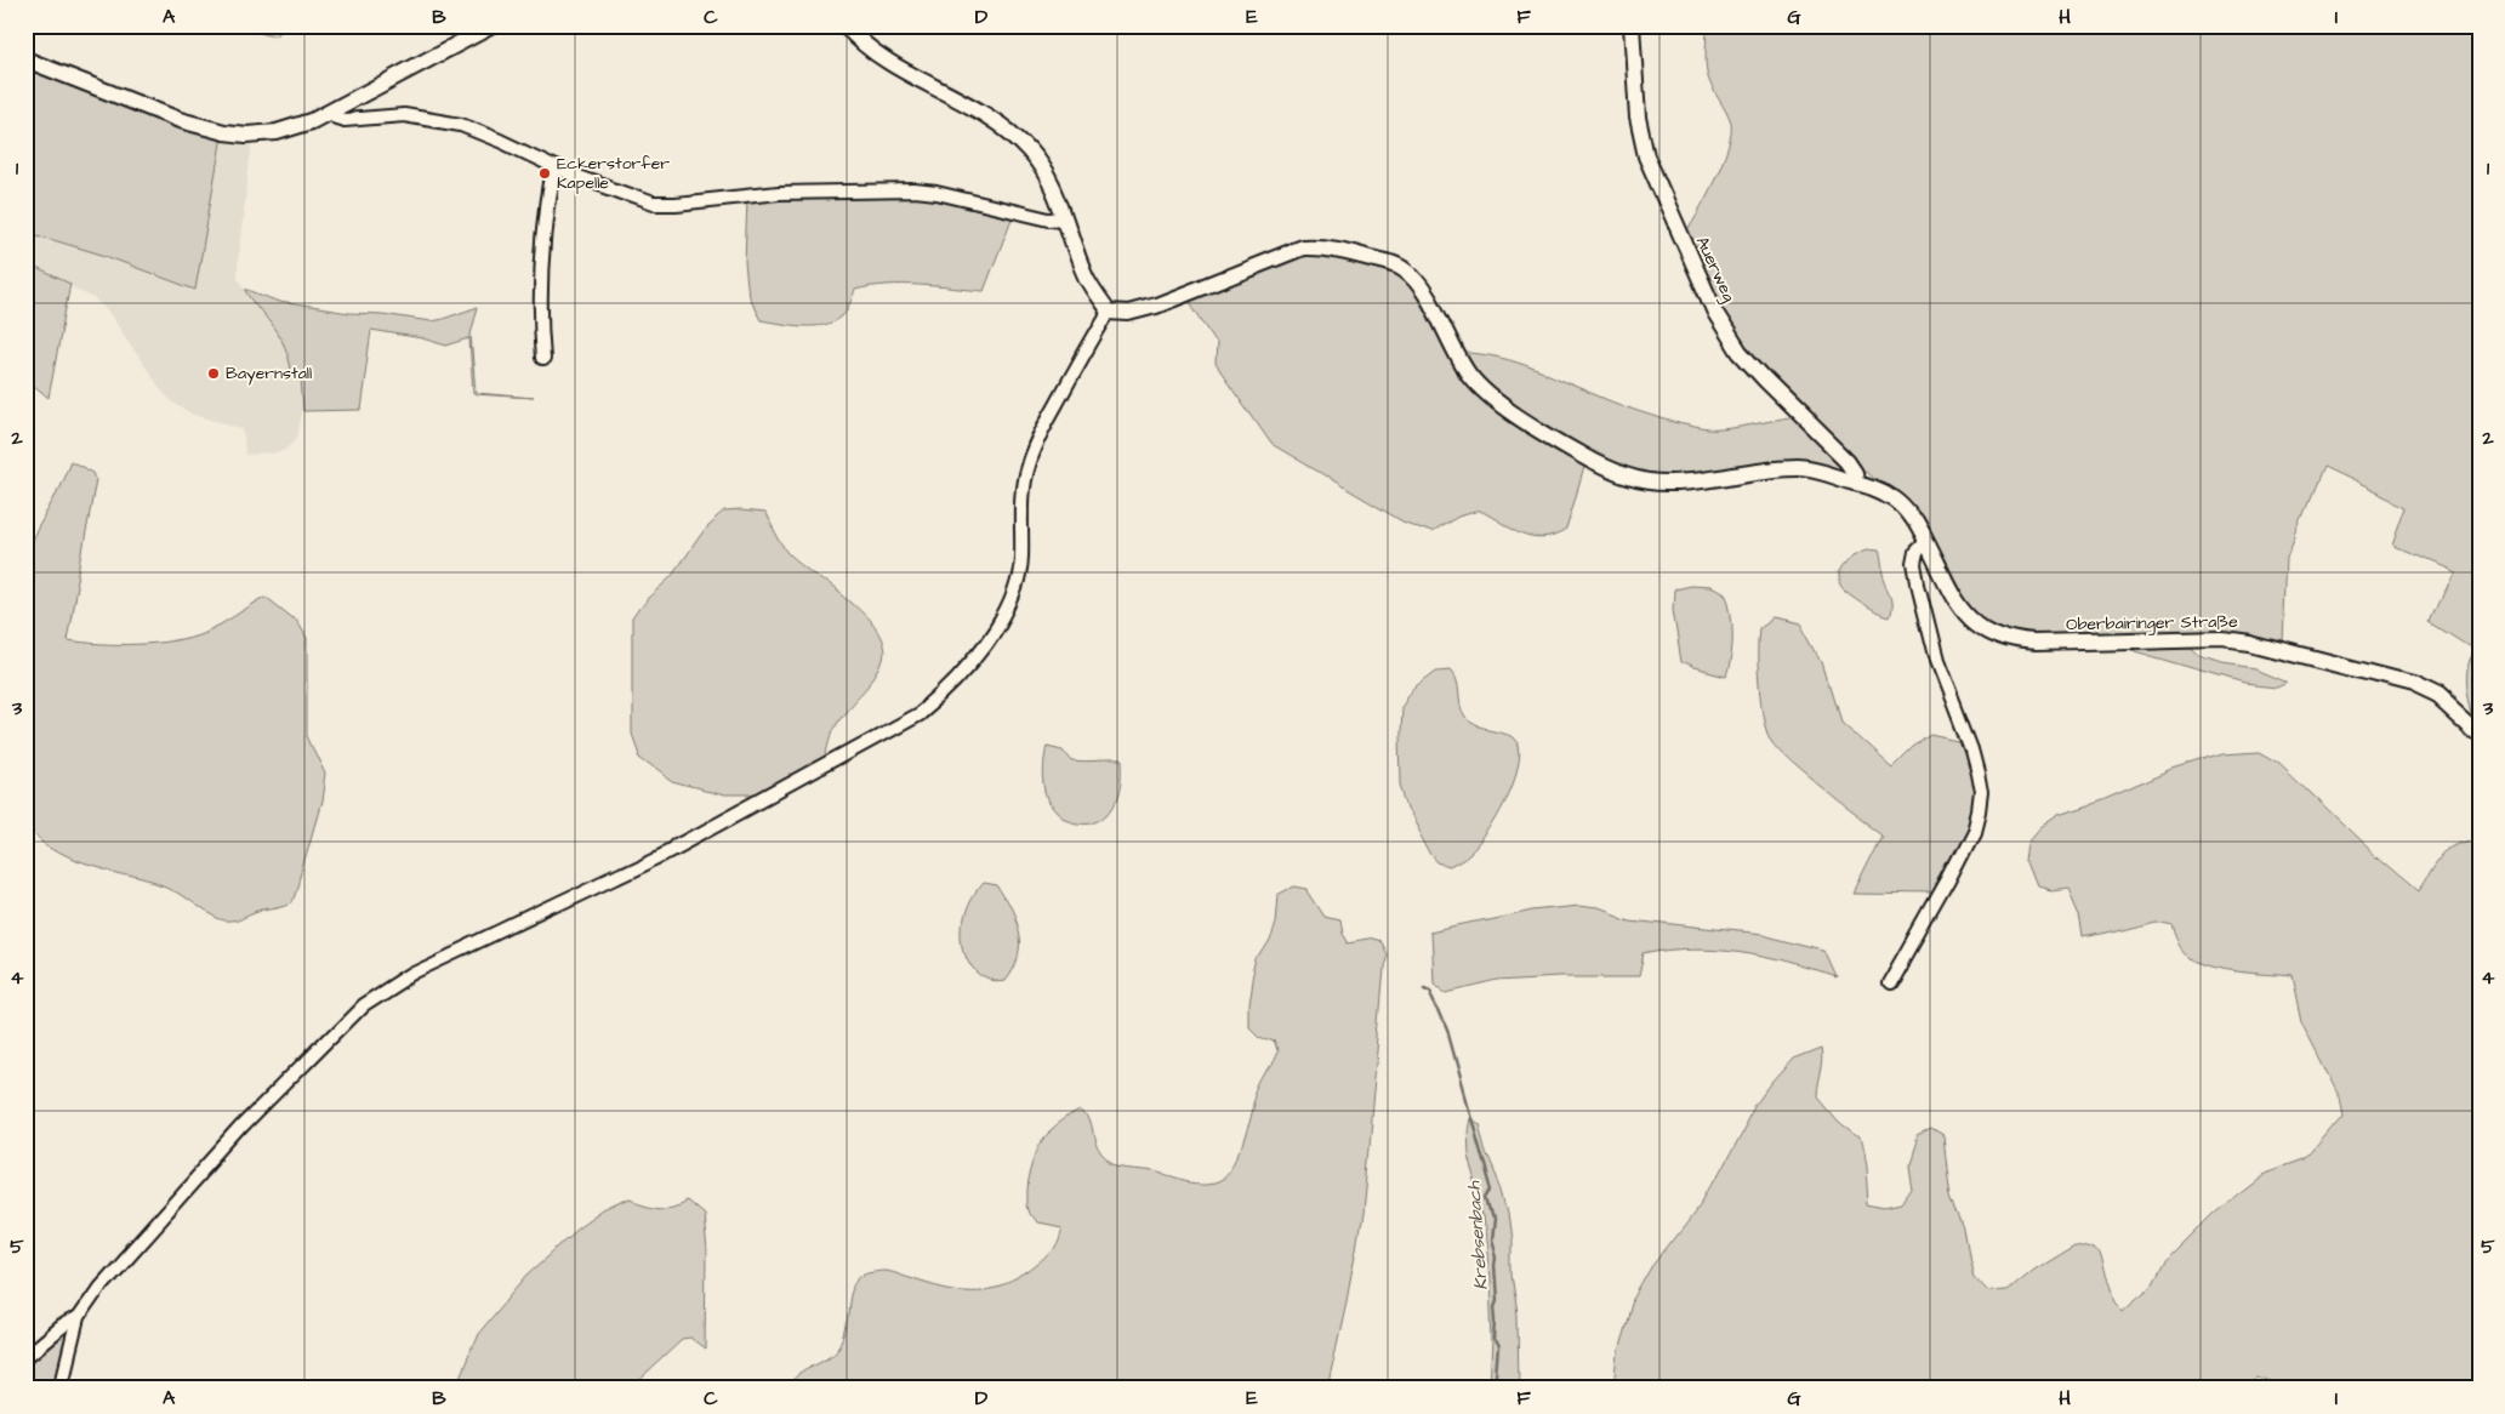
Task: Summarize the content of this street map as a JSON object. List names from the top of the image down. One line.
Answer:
{"streets":{"street":["Auerweg","Oberbairinger Straße"]},"crossings":[["Auerweg","Oberbairinger Straße"]],"water":["Krebsenbach"],"places":["Eckerstorfer Kapelle","Bayernstall"],"grid":{"columns":["A","B","C","D","E","F","G","H","I"],"rows":["1","2","3","4","5"]}}
